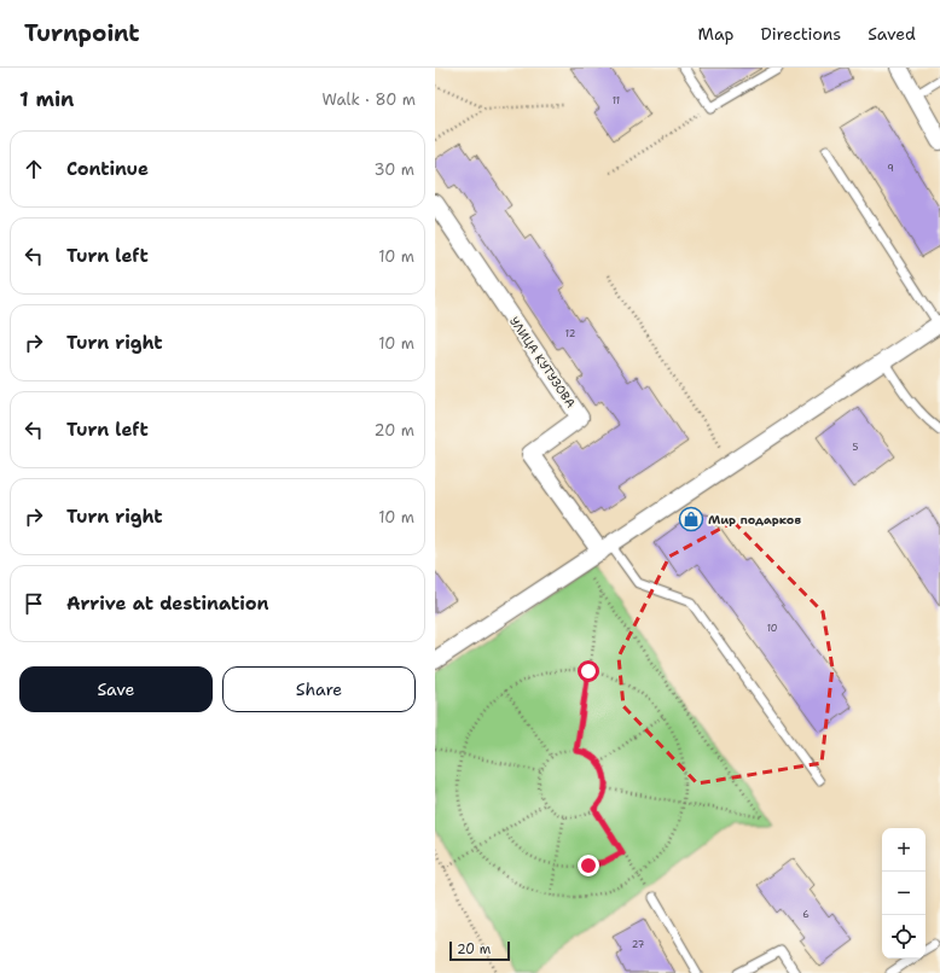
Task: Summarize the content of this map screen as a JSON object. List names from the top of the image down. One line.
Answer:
{"streets":{"street":["УЛИЦА КУТУЗОВА"]},"places":{"shop":["Мир подарков"]},"house_numbers":["11","9","12","5","10","6","27"],"scale_bar":"20 m","page":{"header":"Turnpoint","nav":["Map","Directions","Saved"],"heading":["1 min","Walk · 80 m"],"list":[["Continue","30 m"],["Turn left","10 m"],["Turn right","10 m"],["Turn left","20 m"],["Turn right","10 m"],"Arrive at destination"],"buttons":["Save","Share"],"map_buttons":["+","−"],"scale":"20 m"}}
